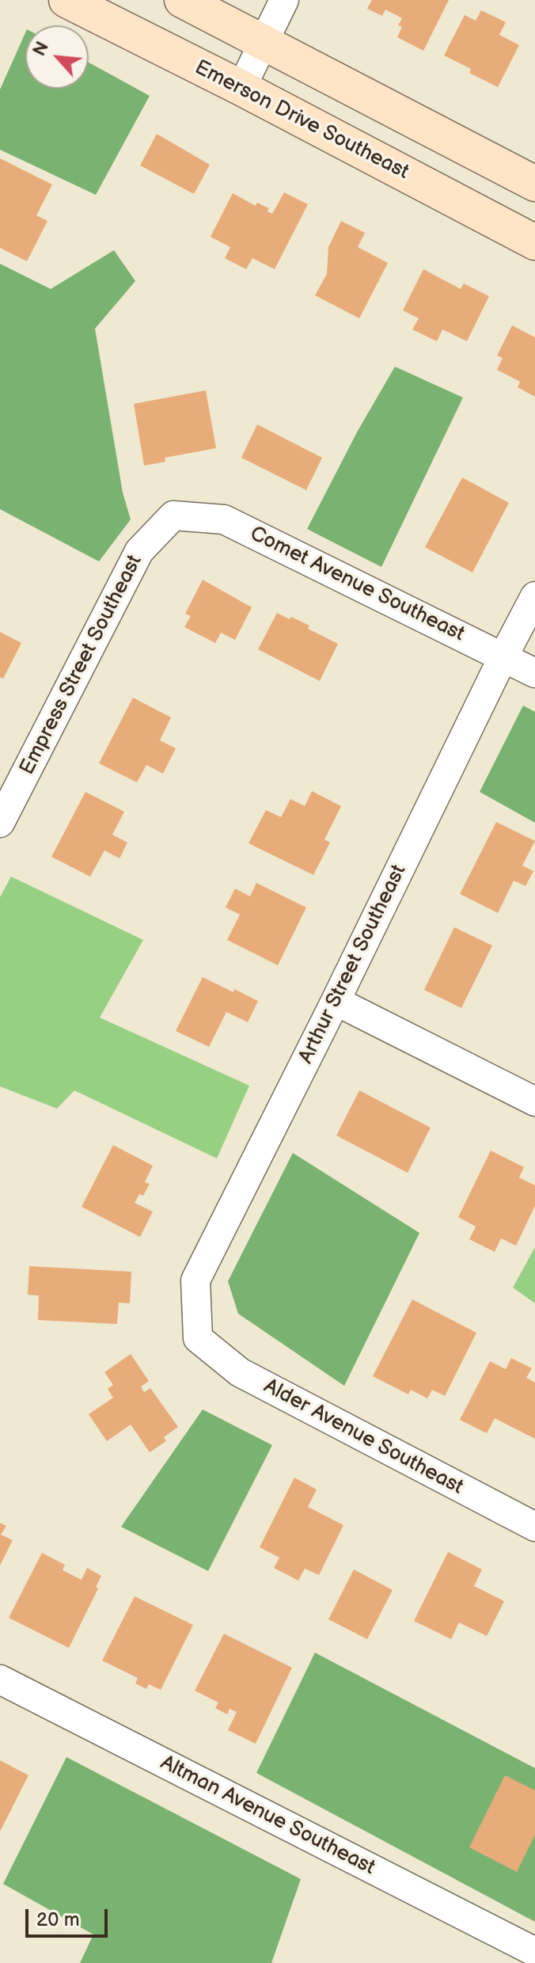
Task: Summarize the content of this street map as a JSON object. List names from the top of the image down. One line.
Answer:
{"streets":{"street":["Emerson Drive Southeast","Comet Avenue Southeast","Empress Street Southeast","Arthur Street Southeast","Alder Avenue Southeast","Altman Avenue Southeast"]},"crossings":[["Comet Avenue Southeast","Empress Street Southeast"],["Comet Avenue Southeast","Arthur Street Southeast"],["Arthur Street Southeast","Alder Avenue Southeast"]],"scale_bar":"20 m","north":"top left"}
